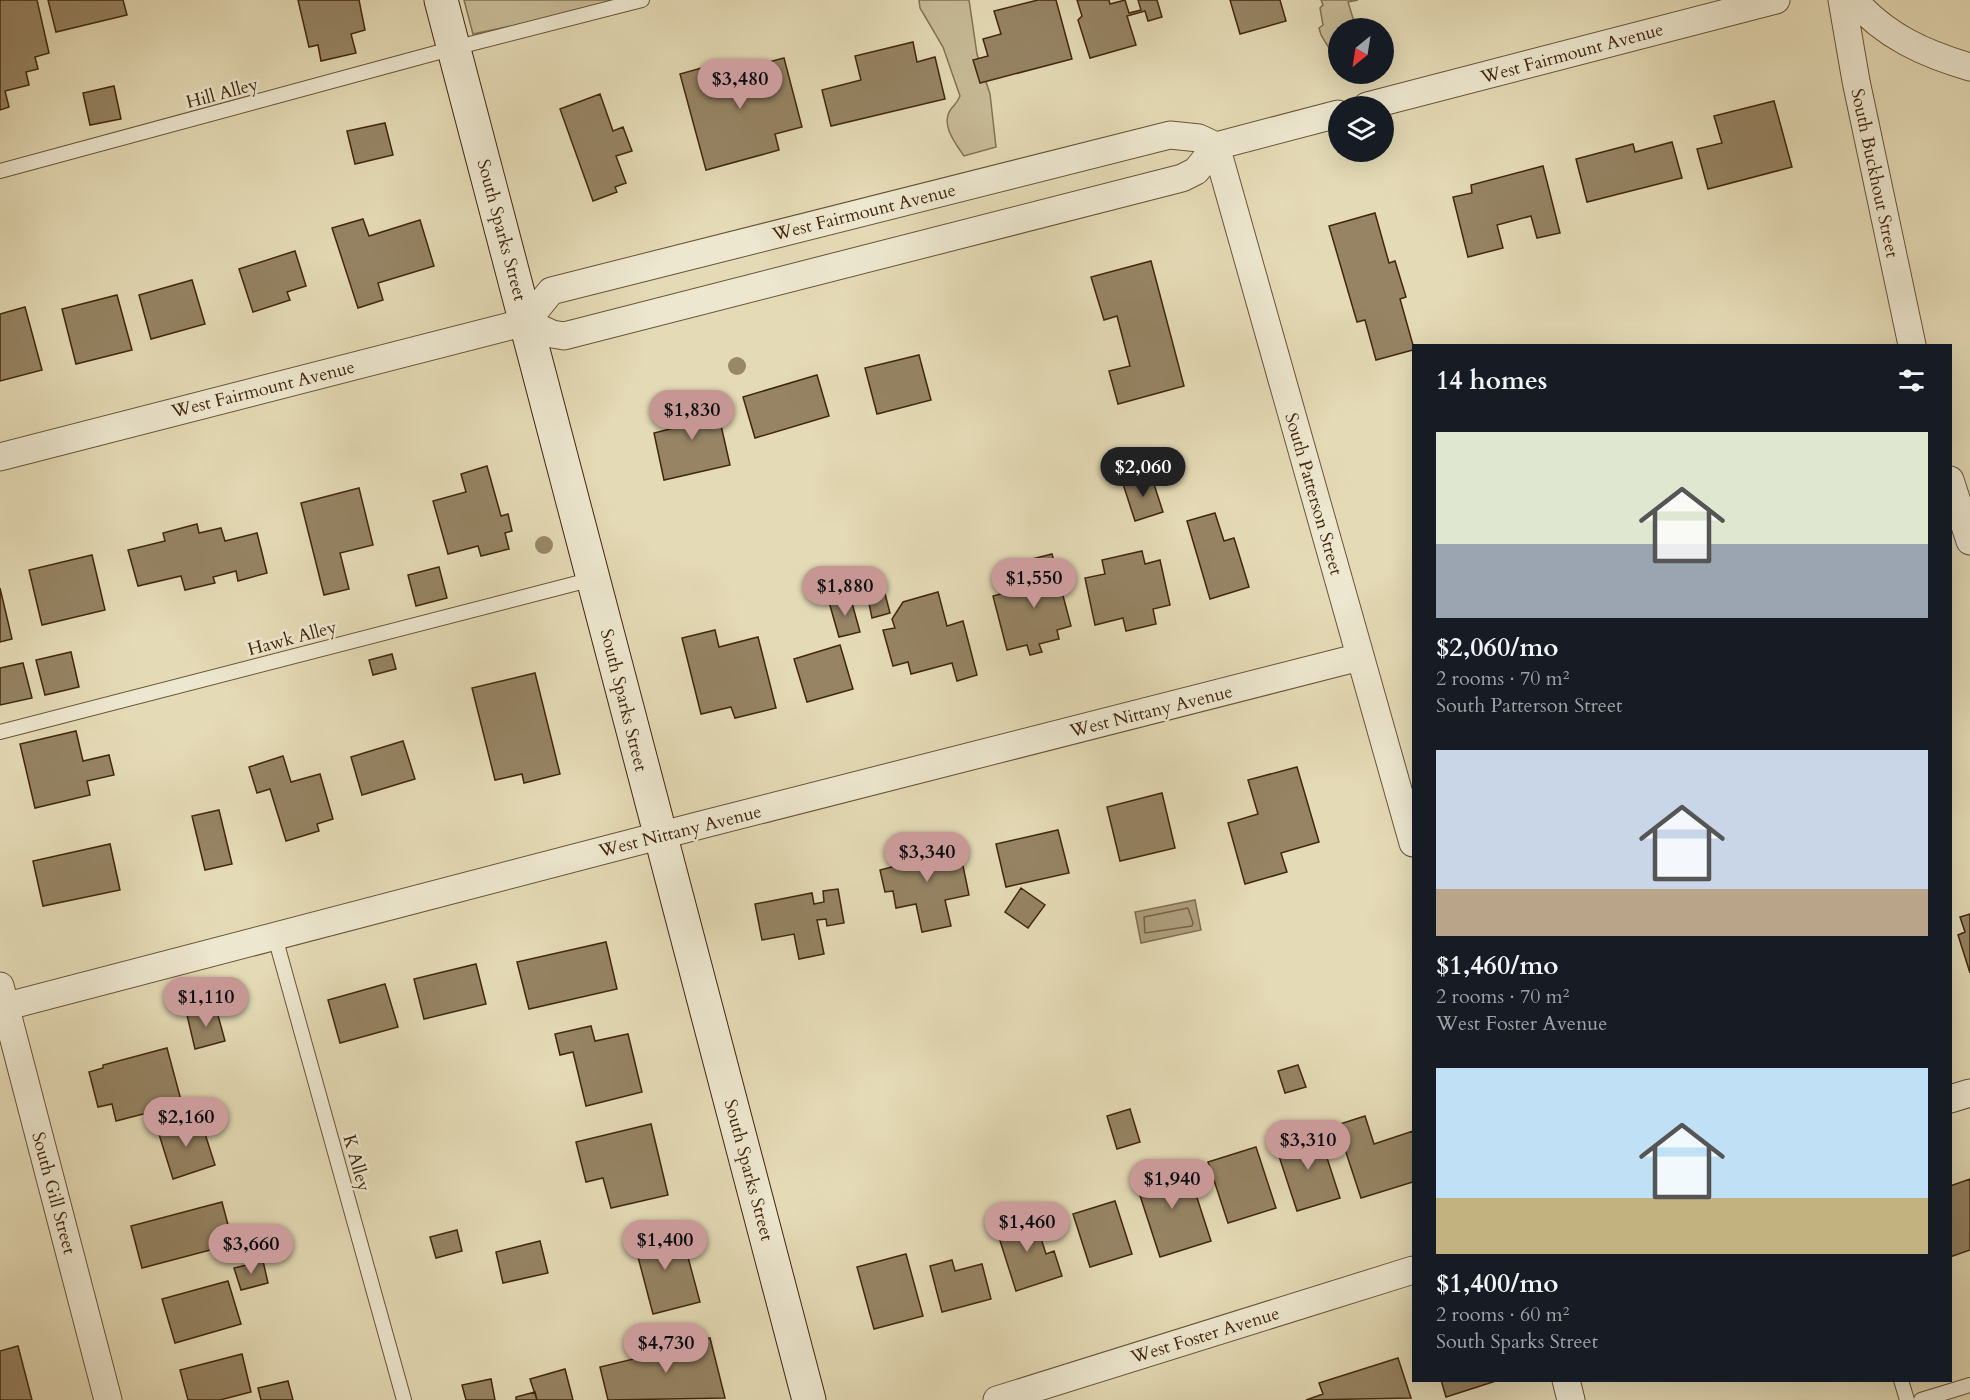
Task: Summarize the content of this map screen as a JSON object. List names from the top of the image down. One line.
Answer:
{"streets":{"street":["West Fairmount Avenue","South Buckhout Street","South Sparks Street","South Patterson Street","West Nittany Avenue","South Gill Street","West Foster Avenue"],"lane":["Hill Alley","Hawk Alley","K Alley"]},"crossings":[["West Fairmount Avenue","South Sparks Street"],["West Fairmount Avenue","South Patterson Street"],["Hill Alley","South Sparks Street"],["South Sparks Street","Hawk Alley"],["South Sparks Street","West Nittany Avenue"],["South Patterson Street","West Nittany Avenue"],["West Nittany Avenue","K Alley"],["West Nittany Avenue","South Gill Street"]],"north":"bottom left","page":{"price":["$3,480","$1,830","$2,060","$1,550","$1,880","$3,340","$1,110","$2,160","$3,310","$1,940","$1,460","$1,400","$3,660","$4,730"],"heading":"14 homes","list":[{"name":"$2,060/mo","note":"2 rooms · 70 m² · South Patterson Street"},{"name":"$1,460/mo","note":"2 rooms · 70 m² · West Foster Avenue"},{"name":"$1,400/mo","note":"2 rooms · 60 m² · South Sparks Street"}]}}
